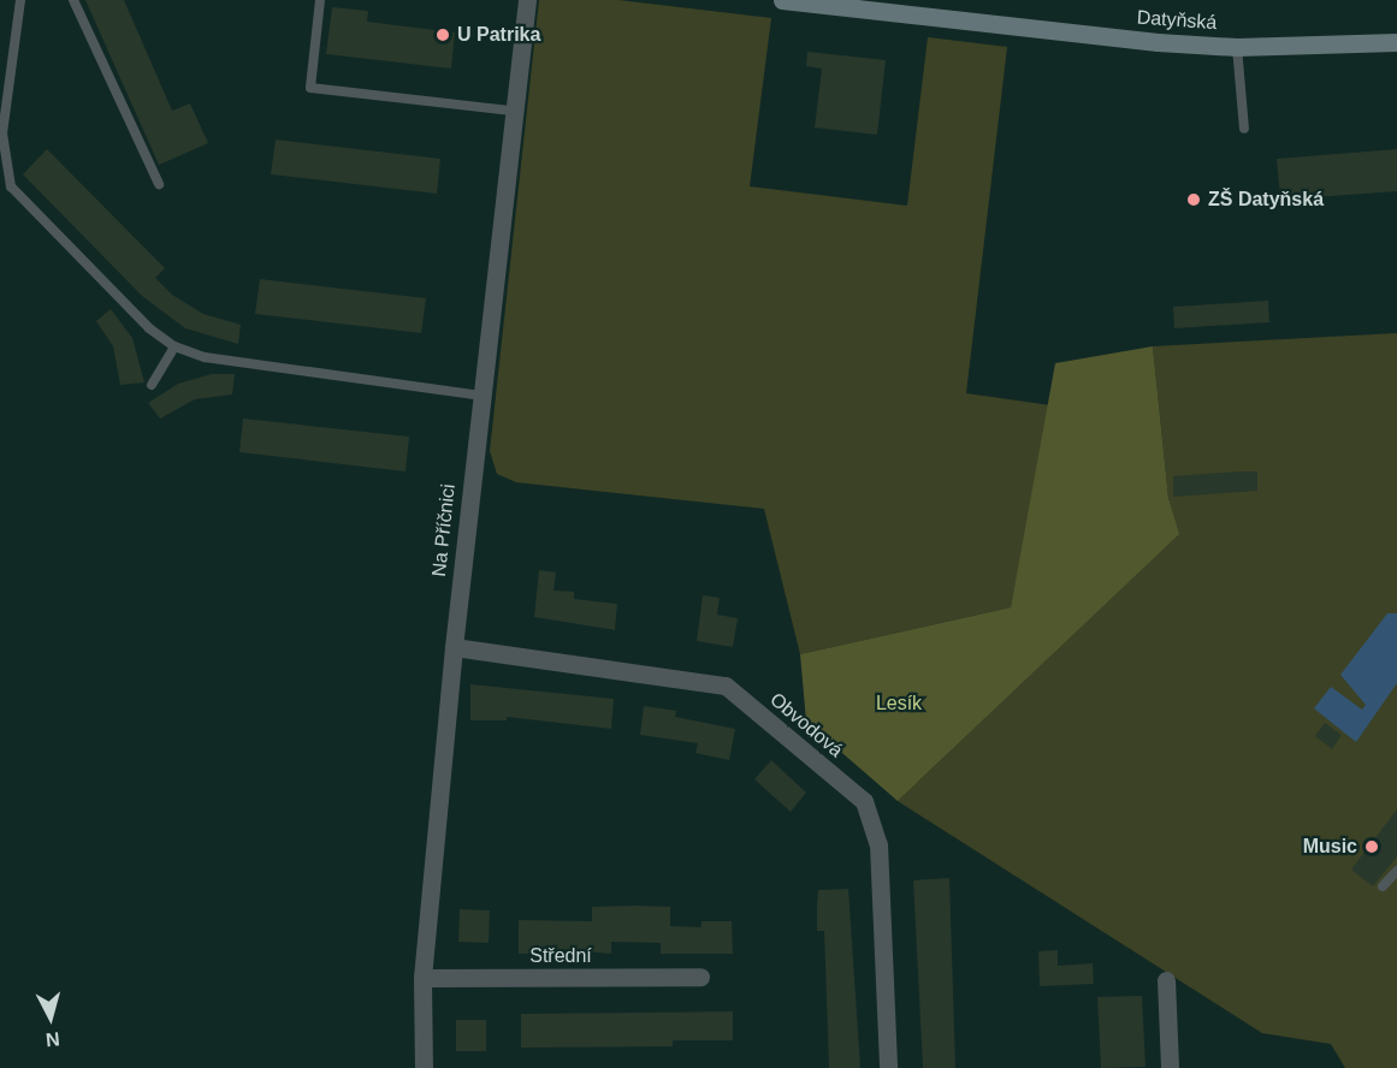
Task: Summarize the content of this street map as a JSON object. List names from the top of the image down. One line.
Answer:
{"streets":{"main road":["Datyňská"],"street":["Na Příčnici","Obvodová","Střední"]},"crossings":[["Na Příčnici","Obvodová"],["Na Příčnici","Střední"]],"parks":["Lesík"],"places":["U Patrika","ZŠ Datyňská","Music"],"north":"bottom"}
